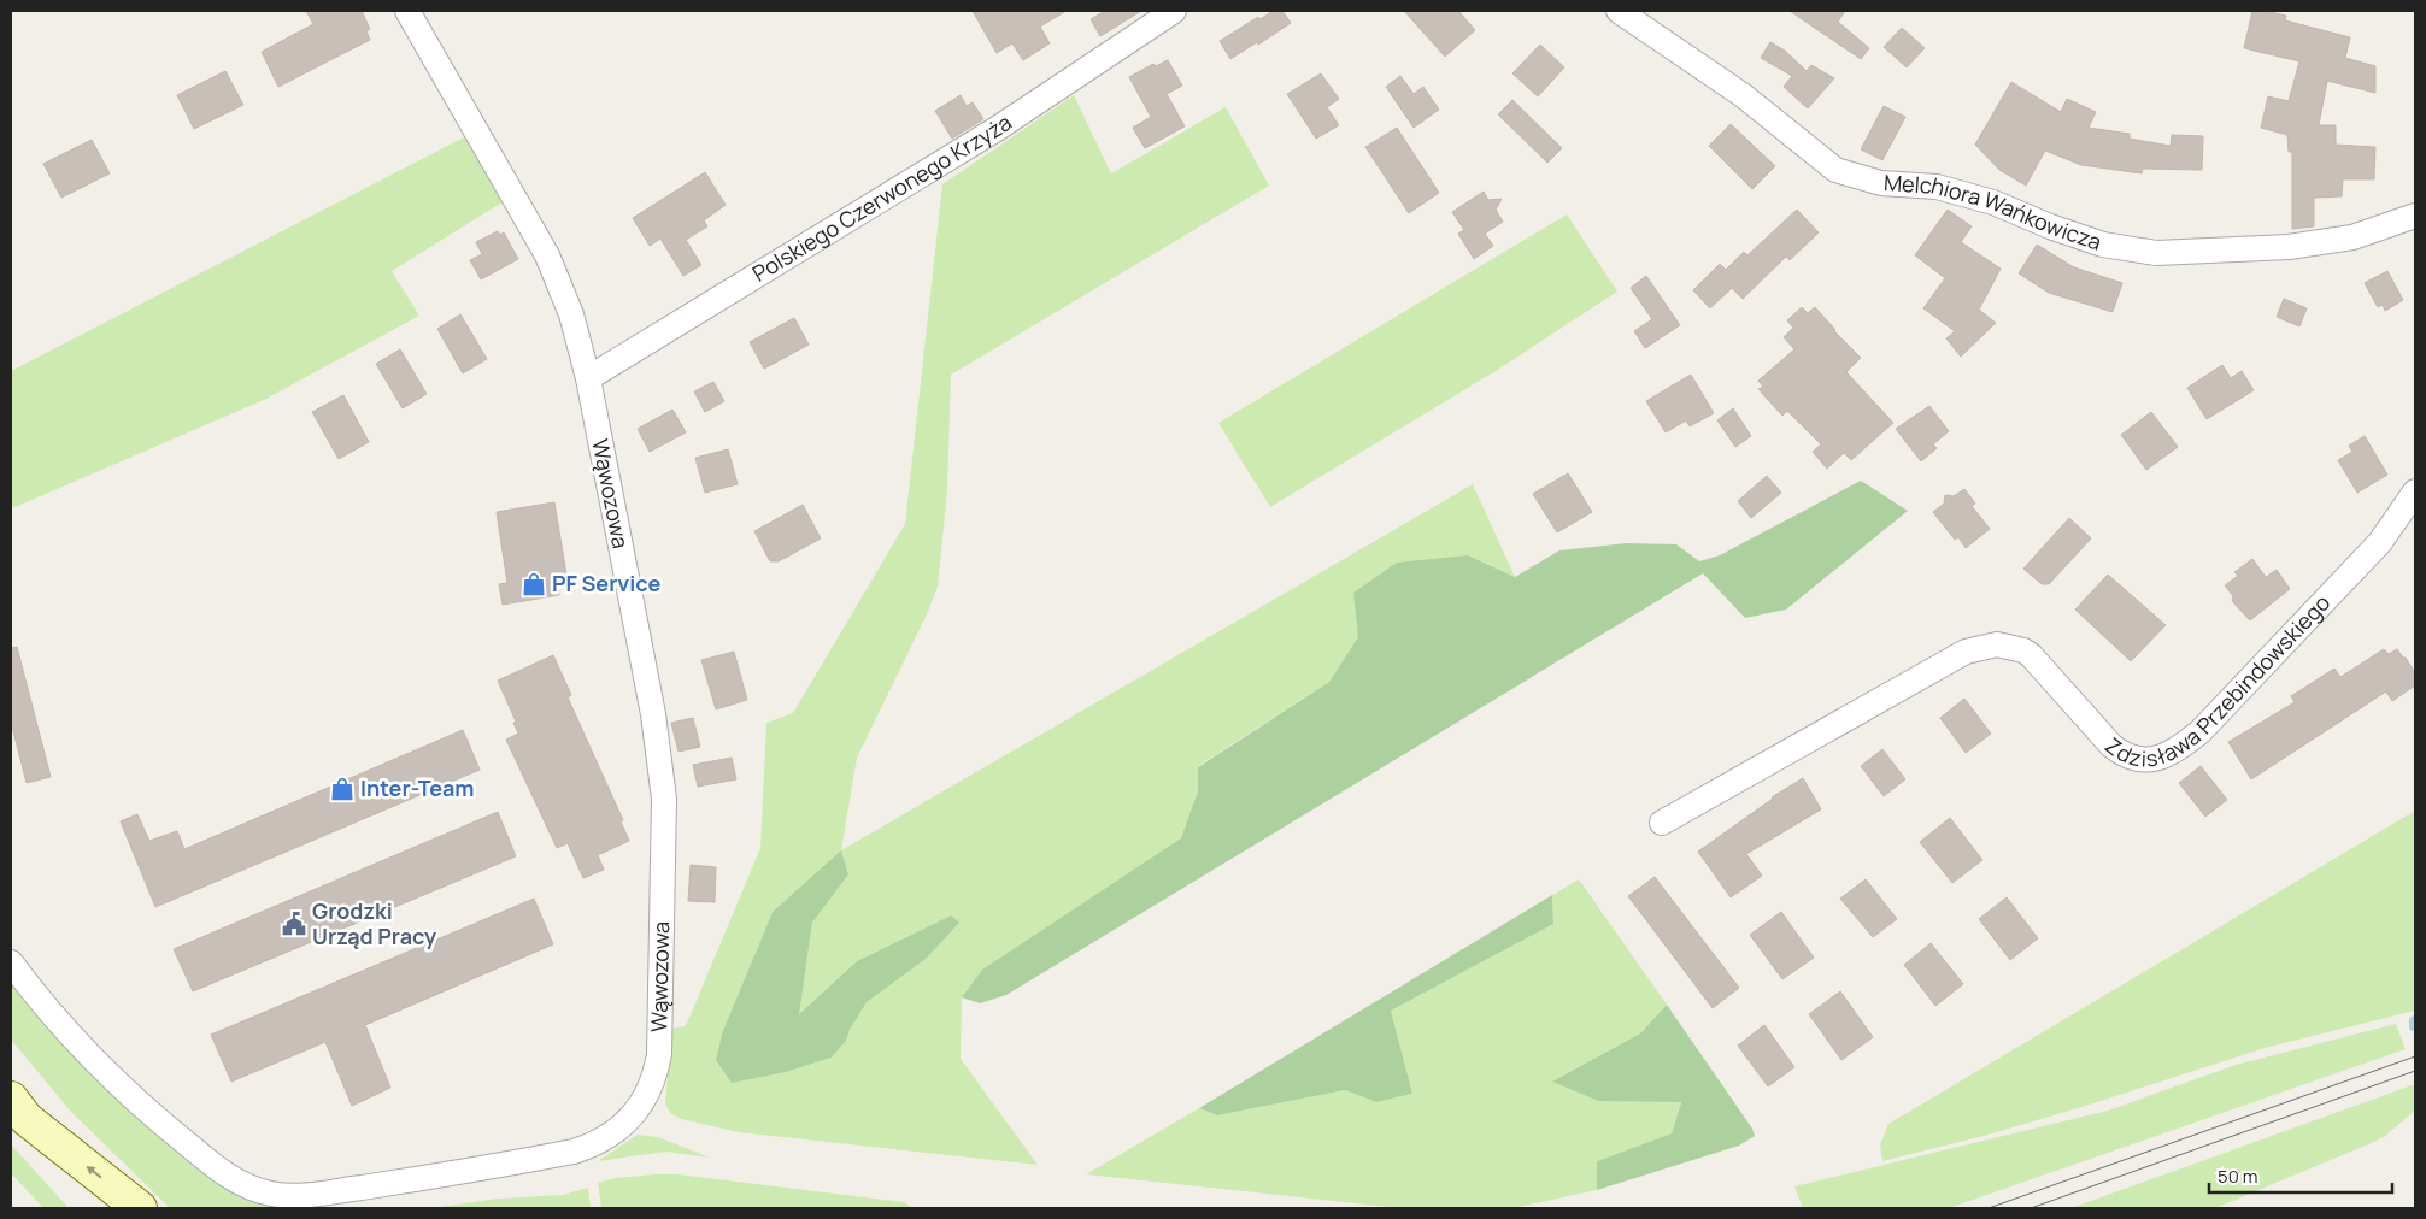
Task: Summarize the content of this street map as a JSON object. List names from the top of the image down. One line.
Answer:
{"streets":{"street":["Polskiego Czerwonego Krzyża","Melchiora Wańkowicza","Wąwozowa","Zdzisława Przebindowskiego"]},"crossings":[["Polskiego Czerwonego Krzyża","Wąwozowa"]],"places":{"shop":["PF Service","Inter-Team"],"public building":["Grodzki Urząd Pracy"]},"scale_bar":"50 m"}
